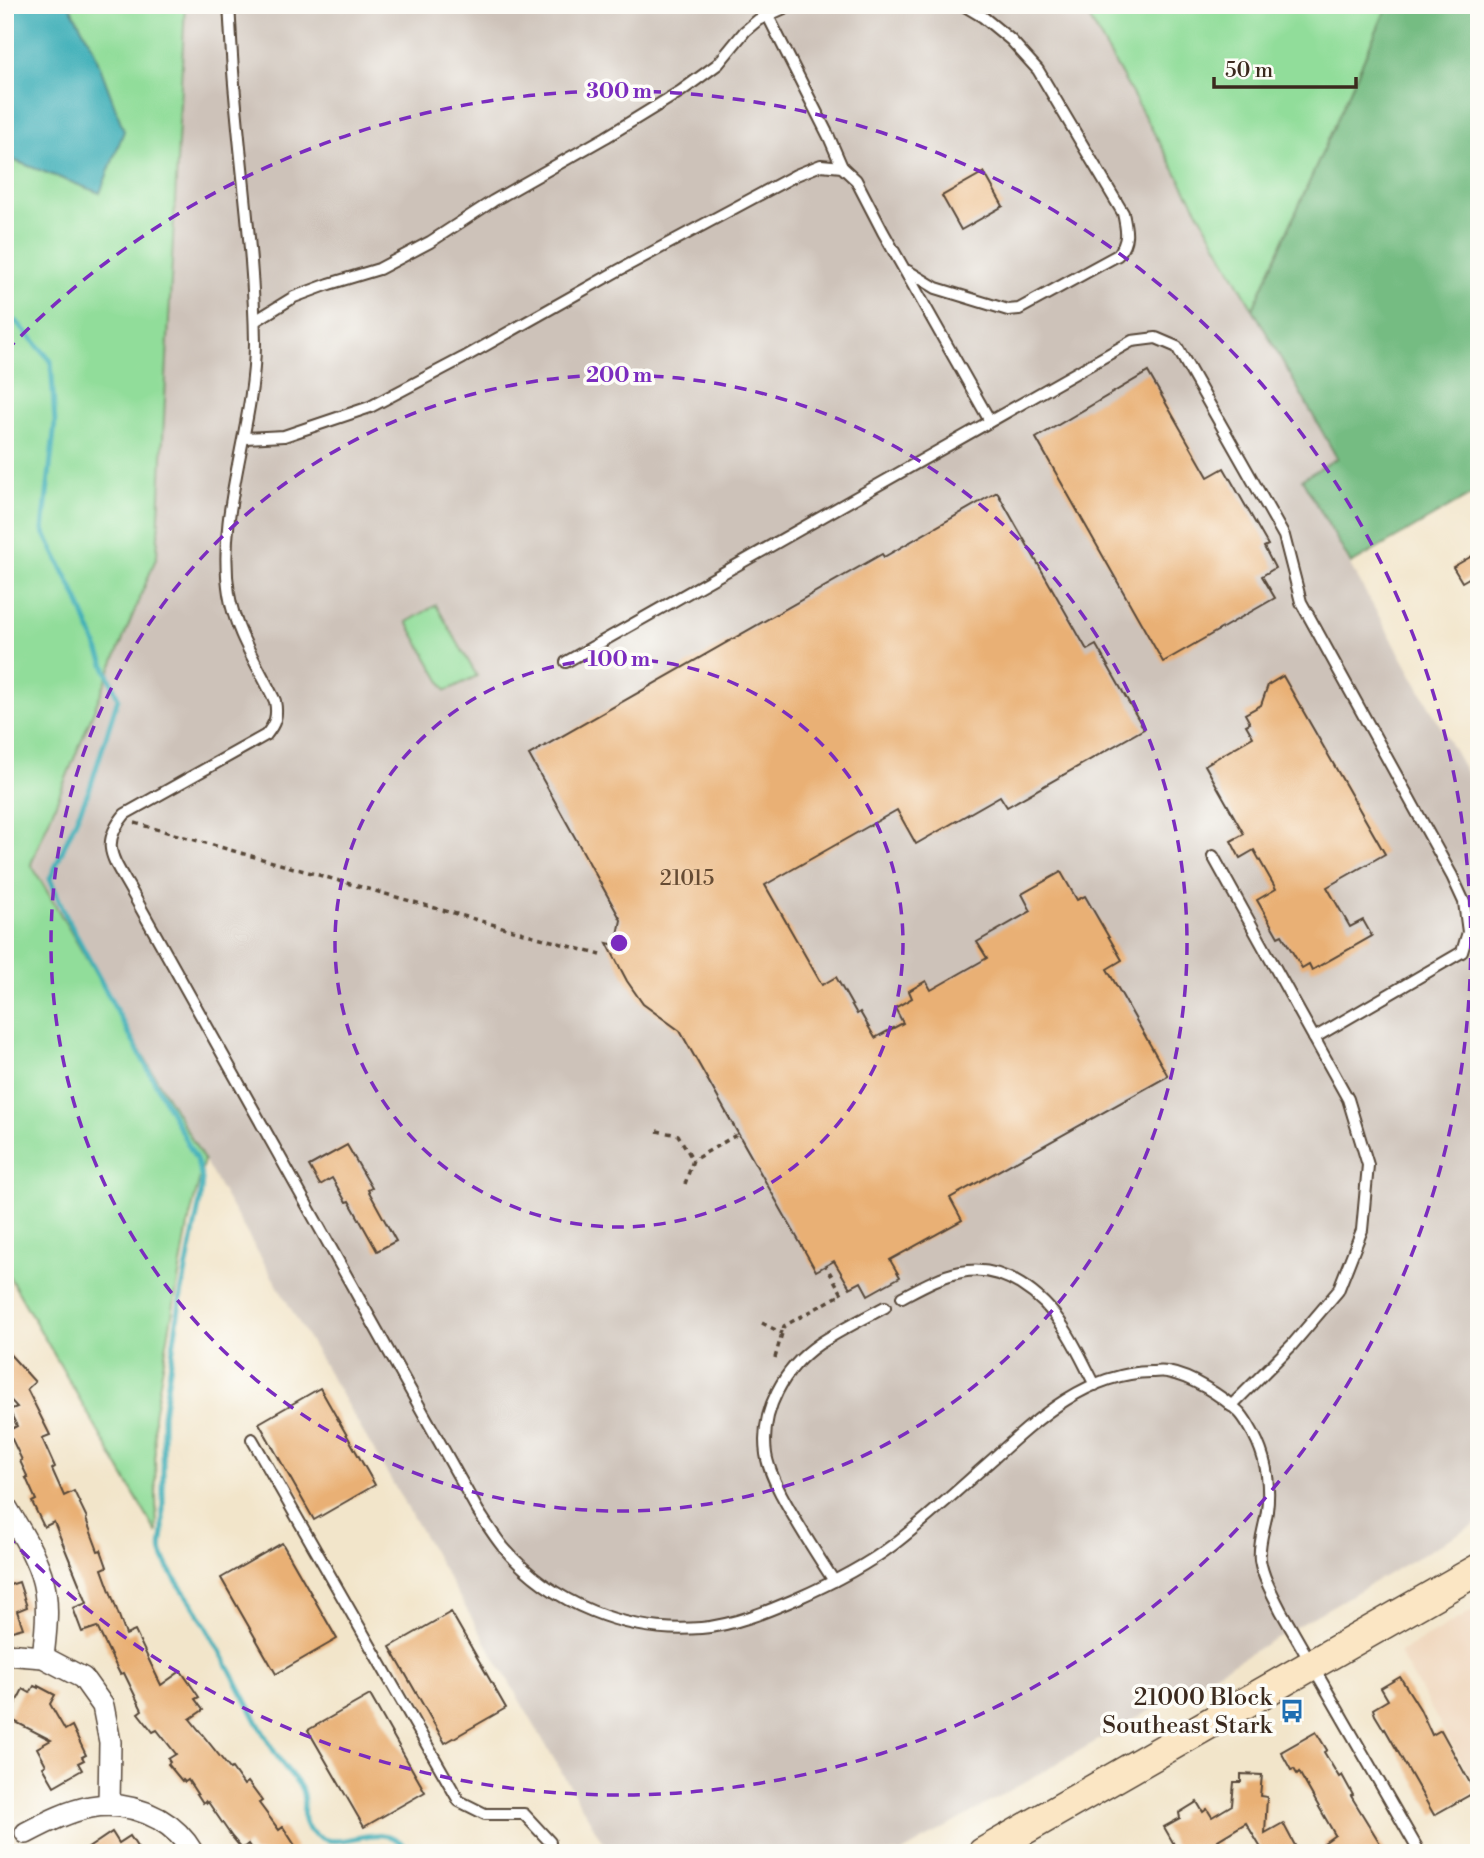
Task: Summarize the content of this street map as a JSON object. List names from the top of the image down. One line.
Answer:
{"places":{"bus stop":["21000 Block Southeast Stark"]},"house_numbers":["21015"],"scale_bar":"50 m","rings":["300 m","200 m","100 m"]}
